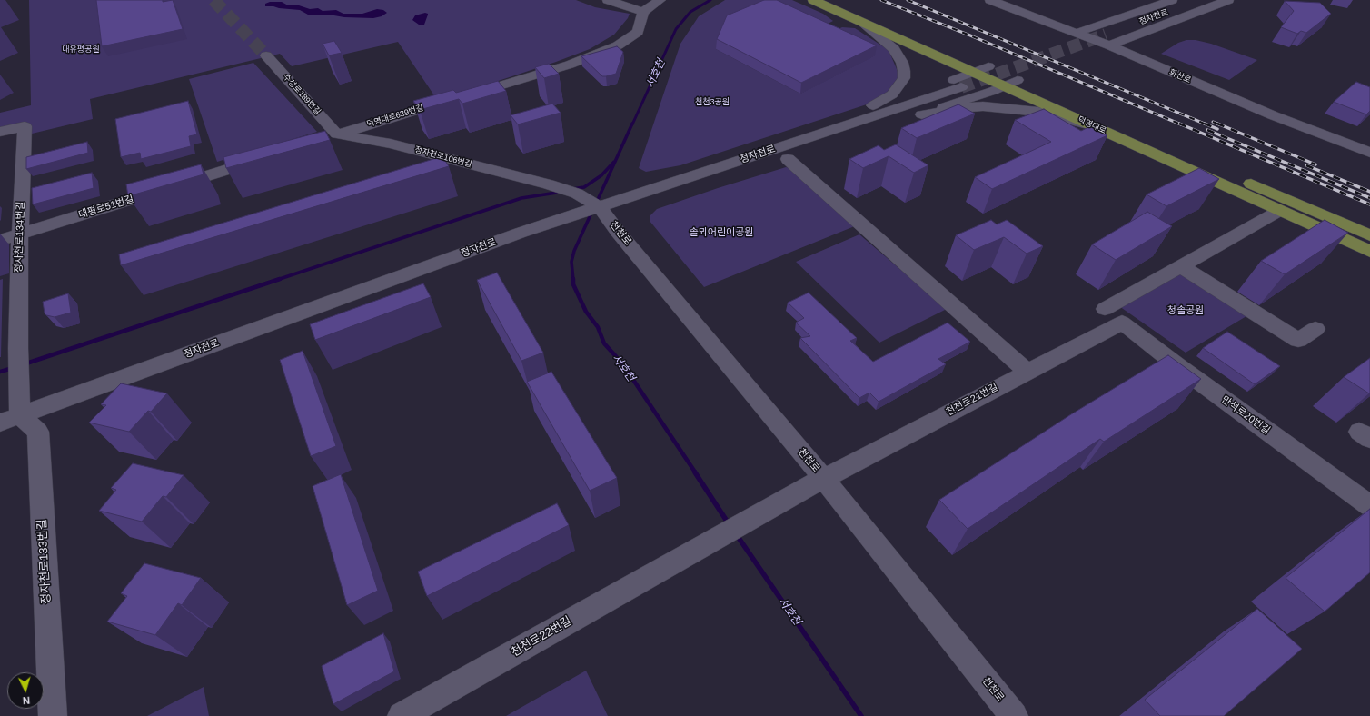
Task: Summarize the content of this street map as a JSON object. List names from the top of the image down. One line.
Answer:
{"streets":{"main road":["덕영대로"],"street":["정자천로","화산로","수성로189번길","덕영대로639번길","정자천로106번길","대평로51번길","천천로","정자천로134번길","천천로21번길","만석로20번길","정자천로133번길","천천로22번길"]},"crossings":[["정자천로","화산로"],["정자천로","정자천로106번길"],["정자천로","천천로"],["정자천로","정자천로134번길"],["정자천로","정자천로133번길"],["수성로189번길","덕영대로639번길"],["수성로189번길","정자천로106번길"],["덕영대로639번길","정자천로106번길"],["정자천로106번길","천천로"],["대평로51번길","정자천로134번길"],["천천로","천천로21번길"],["정자천로134번길","정자천로133번길"],["천천로21번길","만석로20번길"],["천천로21번길","천천로22번길"]],"water":["서호천"],"parks":["대유평공원","천천3공원","솔뫼어린이공원","청솔공원"],"north":"bottom"}
